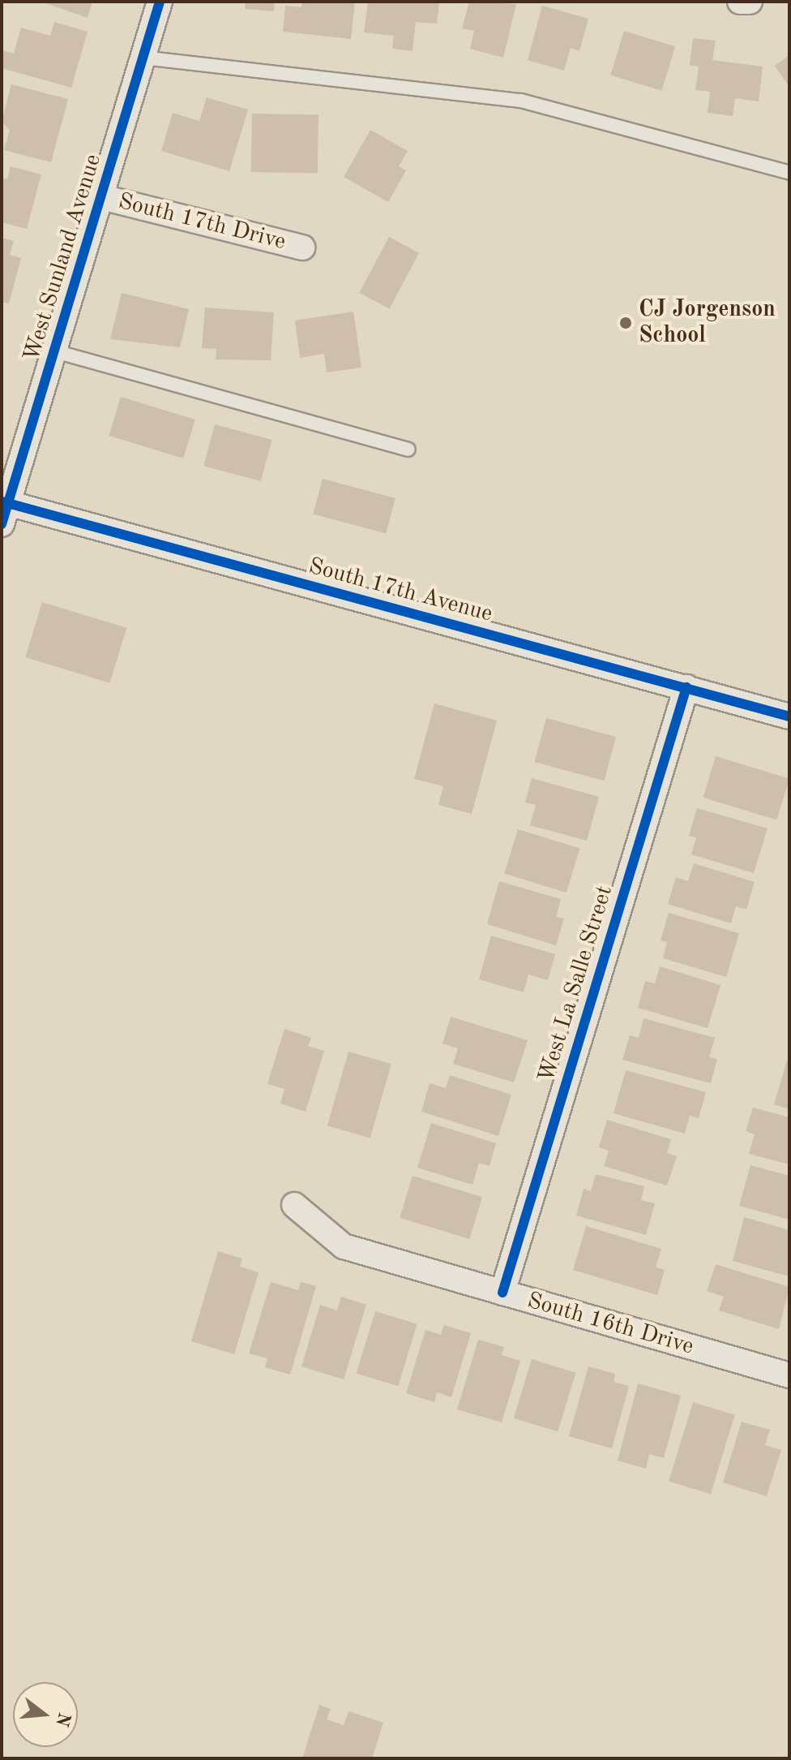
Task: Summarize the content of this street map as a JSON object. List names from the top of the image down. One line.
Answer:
{"streets":{"street":["South 17th Drive","West Sunland Avenue","South 17th Avenue","West La Salle Street","South 16th Drive"]},"crossings":[["South 17th Drive","West Sunland Avenue"],["West Sunland Avenue","South 17th Avenue"],["South 17th Avenue","West La Salle Street"],["West La Salle Street","South 16th Drive"]],"places":["CJ Jorgenson School"],"north":"right"}
